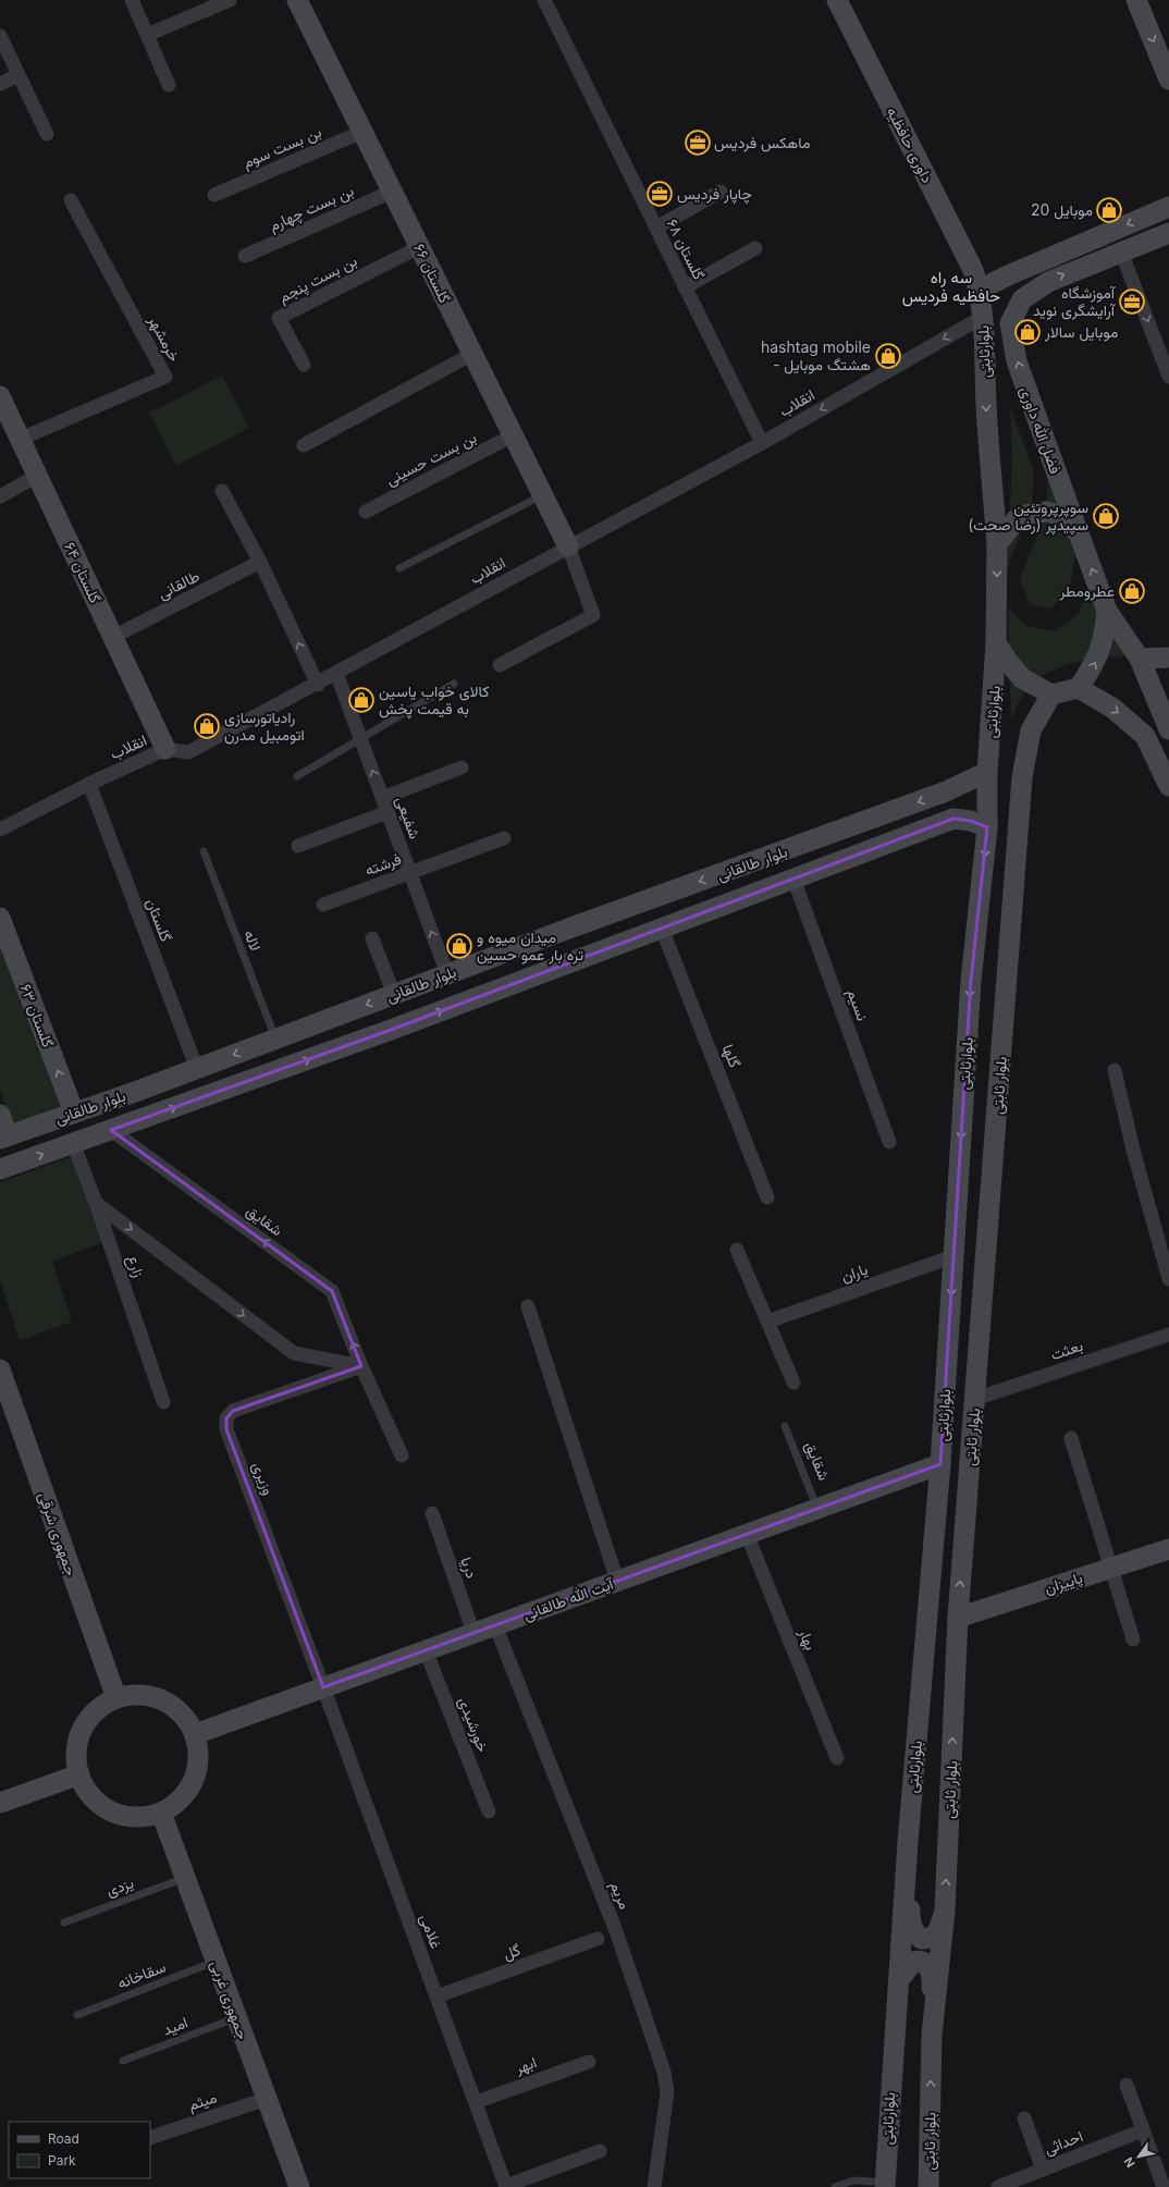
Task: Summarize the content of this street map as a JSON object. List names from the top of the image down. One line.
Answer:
{"streets":{"main road":["داوری حافظیه","گلستان ۶۶","بلوارثابتی","فضل الله داوری","گلستان ۶۴","بلوار طالقانی","گلستان ۶۳","بلوار ثابتی","جمهوری شرقی","پاییزان","آیت الله طالقانی","جمهوری غربی"],"street":["بن بست سوم","بن بست چهارم","گلستان ۶۸","بن بست پنجم","خرمشهر","انقلاب","بن بست حسینی","طالقانی","شفیعی","فرشته","گلستان","نسیم","گلها","شقایق","زارع","یاران","بعثت","وزیری","دریا","بهار","خورشیدی","مریم","غلامی","گل","ابهر","میثم","احداثی"],"lane":["لاله","یزدی","سقاخانه","امید"]},"crossings":[["داوری حافظیه","بلوارثابتی"],["بن بست سوم","گلستان ۶۶"],["بن بست چهارم","گلستان ۶۶"],["گلستان ۶۸","انقلاب"],["گلستان ۶۶","بن بست پنجم"],["گلستان ۶۶","انقلاب"],["گلستان ۶۶","بن بست حسینی"],["خرمشهر","گلستان ۶۴"],["بلوارثابتی","انقلاب"],["بلوارثابتی","فضل الله داوری"],["بلوارثابتی","بلوار طالقانی"],["بلوارثابتی","بلوار ثابتی"],["بلوارثابتی","یاران"],["بلوارثابتی","آیت الله طالقانی"],["انقلاب","گلستان ۶۴"],["انقلاب","شفیعی"],["انقلاب","گلستان"],["فضل الله داوری","بلوار ثابتی"],["گلستان ۶۴","طالقانی"],["شفیعی","بلوار طالقانی"],["شفیعی","فرشته"],["بلوار طالقانی","گلستان"],["بلوار طالقانی","لاله"],["بلوار طالقانی","نسیم"],["بلوار طالقانی","گلستان ۶۳"],["بلوار طالقانی","گلها"],["بلوار طالقانی","شقایق"],["بلوار طالقانی","زارع"],["بلوار ثابتی","بعثت"],["بلوار ثابتی","پاییزان"],["شقایق","وزیری"],["شقایق","آیت الله طالقانی"],["وزیری","آیت الله طالقانی"],["وزیری","غلامی"],["جمهوری شرقی","آیت الله طالقانی"],["جمهوری شرقی","جمهوری غربی"],["دریا","آیت الله طالقانی"],["آیت الله طالقانی","بهار"],["آیت الله طالقانی","خورشیدی"],["آیت الله طالقانی","مریم"],["آیت الله طالقانی","غلامی"],["آیت الله طالقانی","جمهوری غربی"],["یزدی","جمهوری غربی"],["غلامی","گل"],["غلامی","ابهر"],["سقاخانه","جمهوری غربی"],["جمهوری غربی","امید"],["جمهوری غربی","میثم"]],"one_way":["بلوارثابتی","گلستان ۶۳","بلوار ثابتی"],"districts":["سه راه حافظیه فردیس"],"places":{"office":["ماهکس فردیس","چاپار فردیس","آموزشگاه آرایشگری نوید"],"shop":["موبایل 20","موبایل سالار","hashtag mobile - هشتگ موبایل","سوپرپروتئین سپیدپر (رضا صحت)","عطرومطر","کالای خواب یاسین به قیمت پخش","رادیاتورسازی اتومبیل مدرن","میدان میوه و تره بار عمو حسین"]},"legend":["Road","Park"],"north":"bottom left"}
